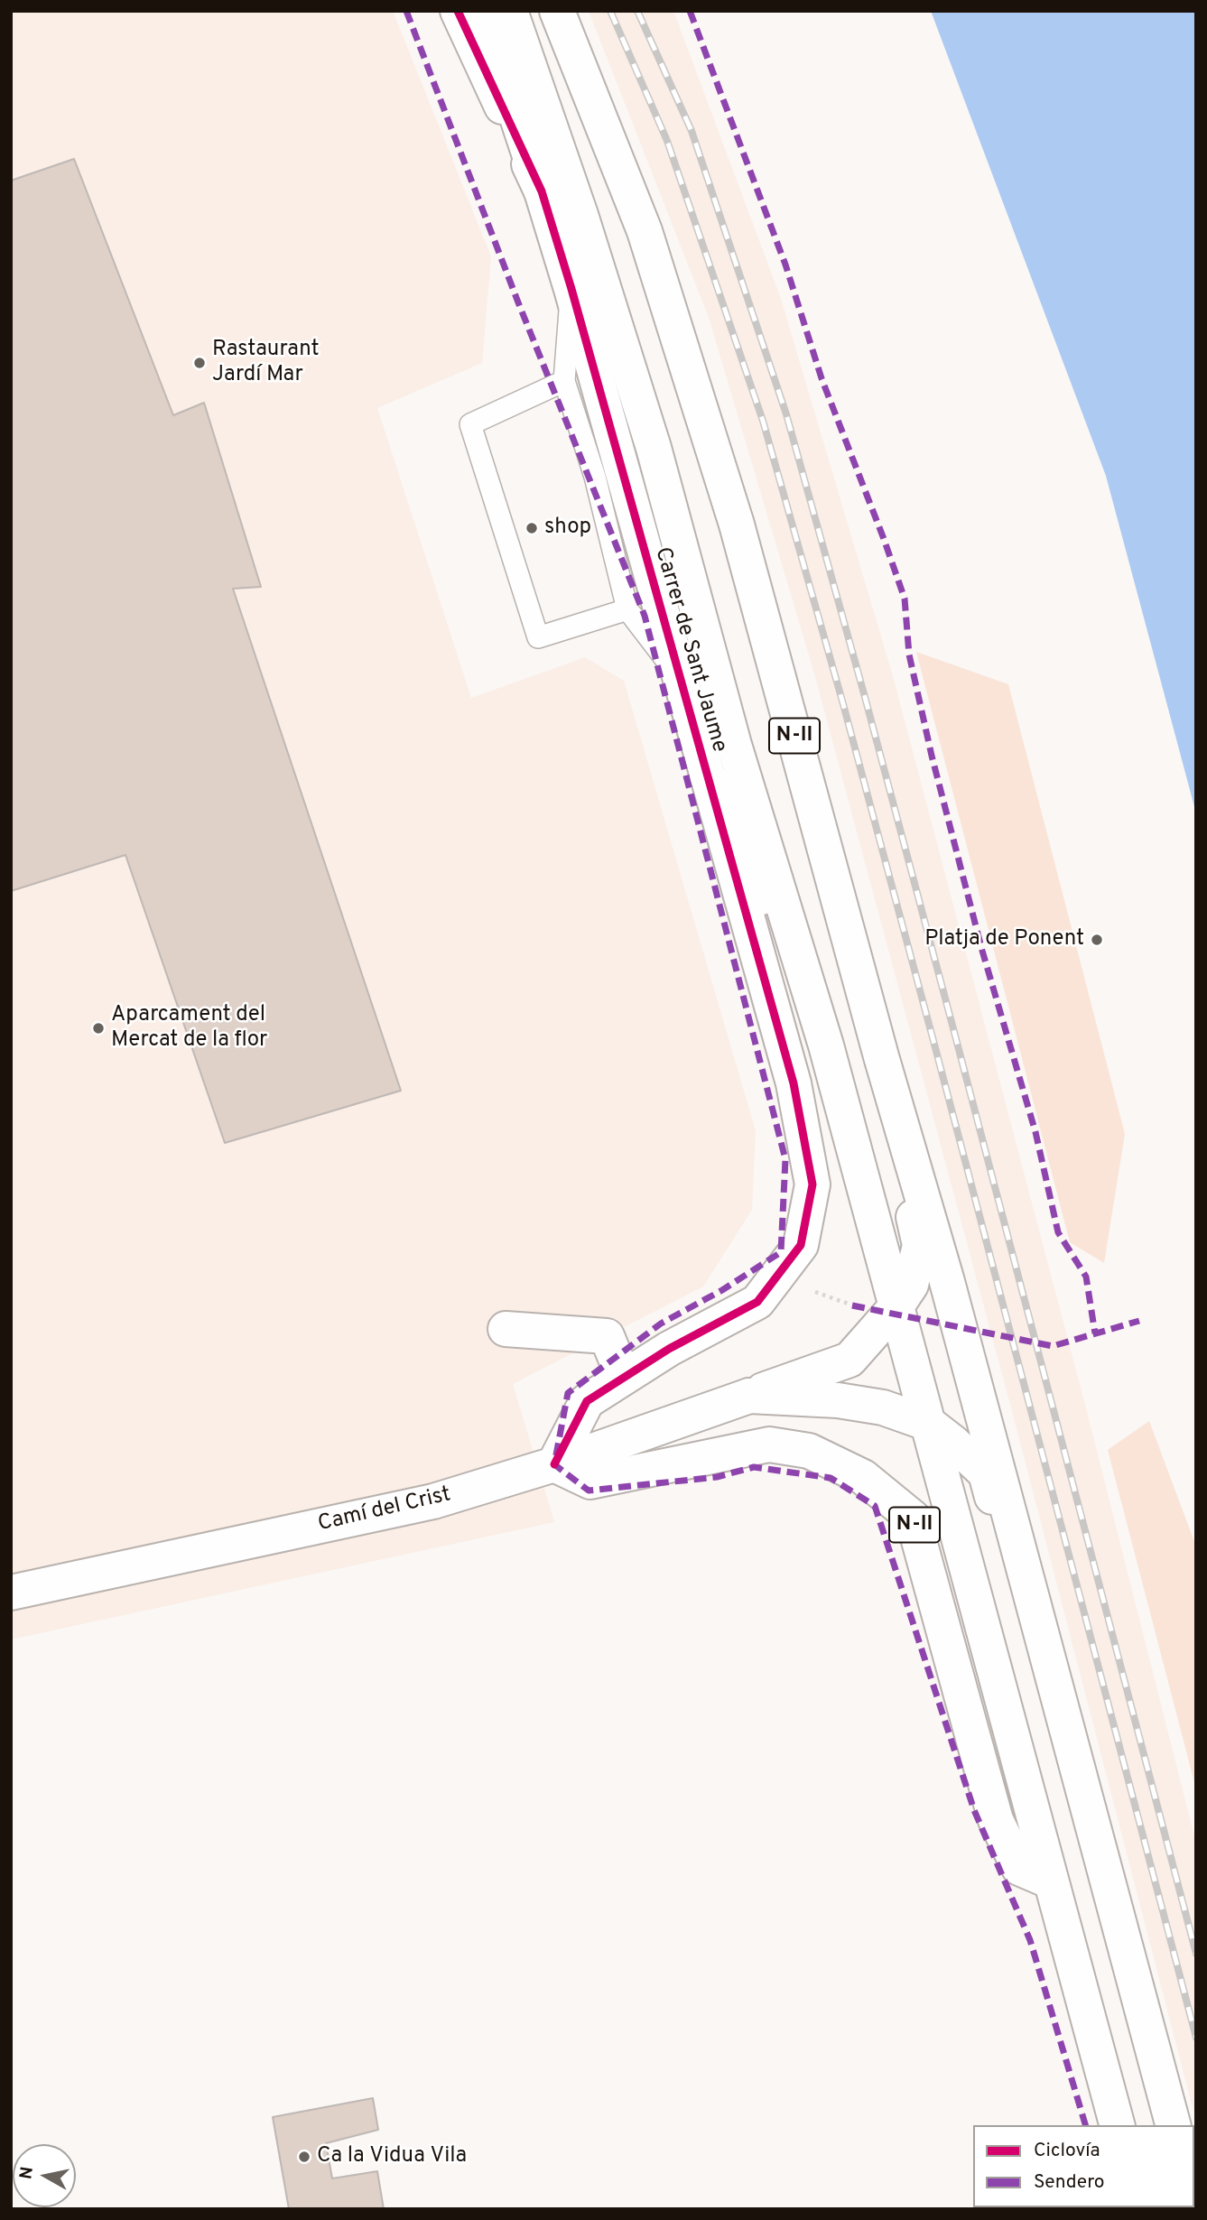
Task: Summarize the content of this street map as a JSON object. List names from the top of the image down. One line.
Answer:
{"streets":{"main road":["Carrer de Sant Jaume","N-II","Camí del Crist"]},"crossings":[["Carrer de Sant Jaume","N-II"],["N-II","Camí del Crist"]],"places":["Rastaurant Jardí Mar","shop","Platja de Ponent","Aparcament del Mercat de la flor","Ca la Vidua Vila"],"legend":["Ciclovía","Sendero"],"north":"left"}
